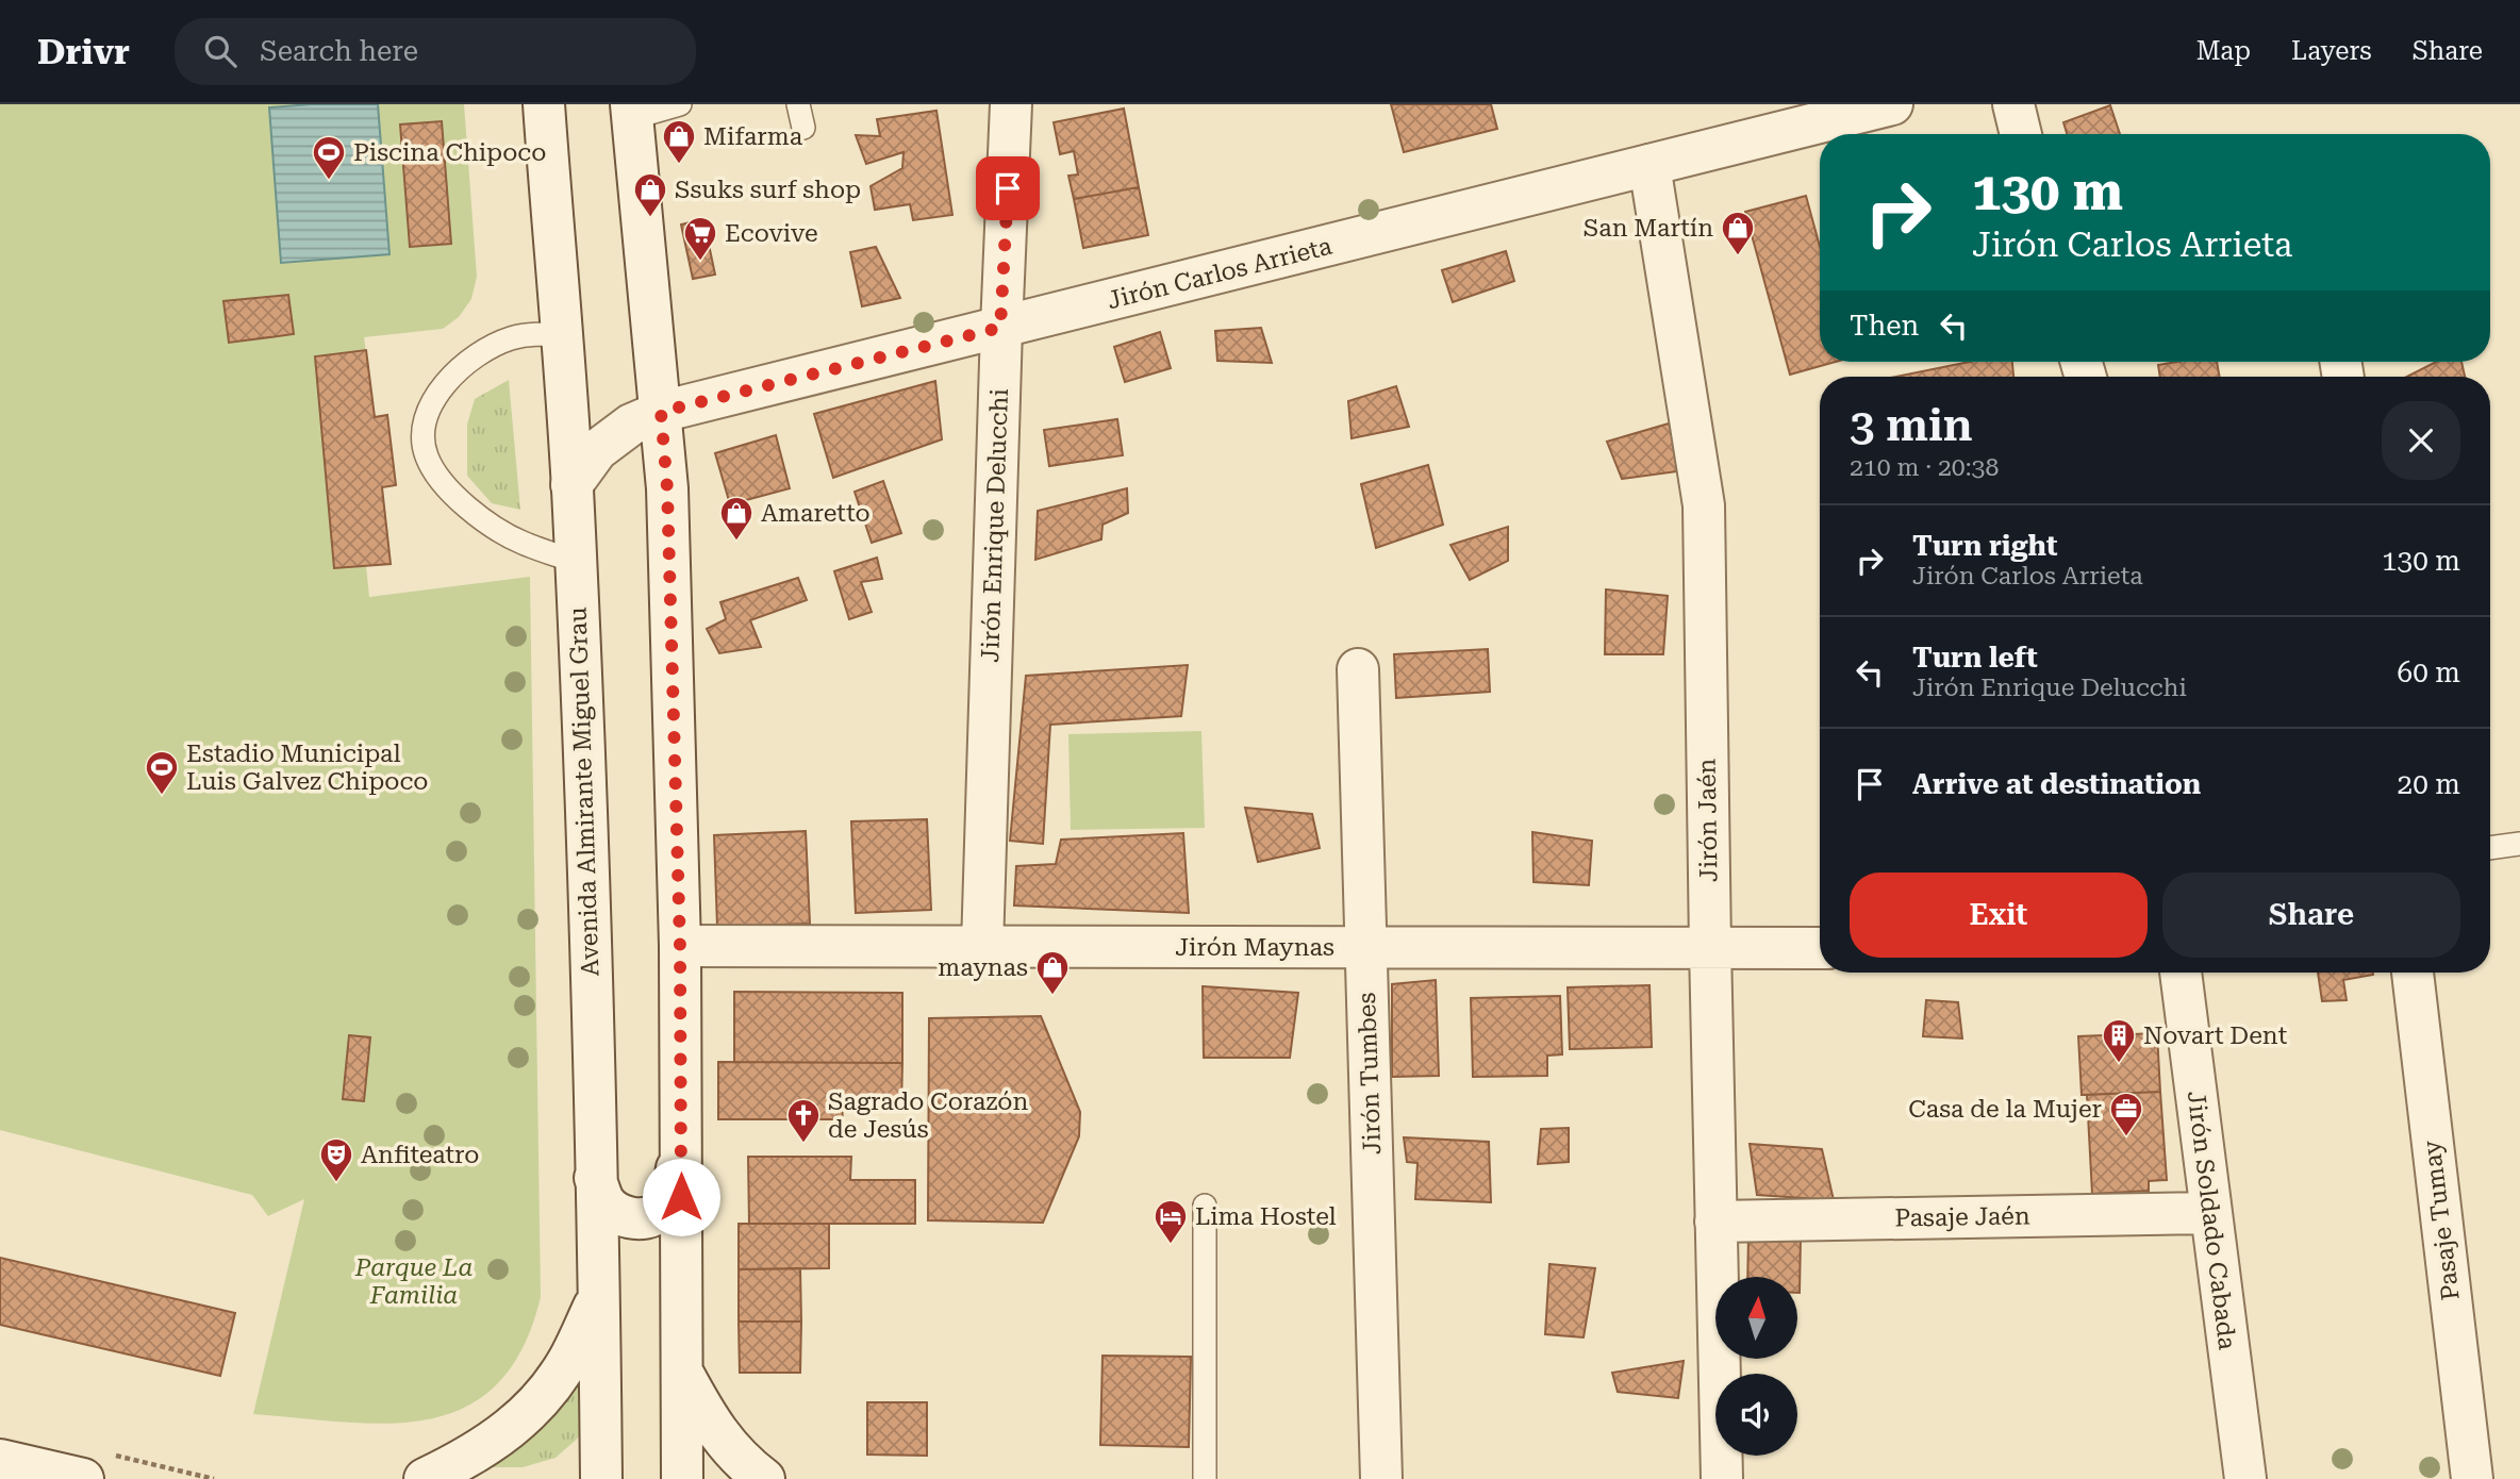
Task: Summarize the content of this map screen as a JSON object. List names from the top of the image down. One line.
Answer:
{"streets":{"street":["Jirón Carlos Arrieta","Jirón Enrique Delucchi","Avenida Almirante Miguel Grau","Jirón Jaén","Jirón Maynas","Jirón Tumbes","Pasaje Jaén","Jirón Soldado Cabada","Pasaje Tumay"]},"crossings":[["Jirón Carlos Arrieta","Jirón Enrique Delucchi"],["Jirón Carlos Arrieta","Avenida Almirante Miguel Grau"],["Jirón Carlos Arrieta","Jirón Jaén"],["Jirón Enrique Delucchi","Jirón Maynas"],["Jirón Jaén","Jirón Maynas"],["Jirón Jaén","Pasaje Jaén"],["Jirón Maynas","Jirón Tumbes"],["Pasaje Jaén","Jirón Soldado Cabada"]],"parks":["Parque La Familia"],"places":{"shop":["Mifarma","Ssuks surf shop","San Martín","Amaretto","maynas"],"sports":["Piscina Chipoco","Estadio Municipal Luis Galvez Chipoco"],"supermarket":["Ecovive"],"building":["Novart Dent"],"office":["Casa de la Mujer"],"church":["Sagrado Corazón de Jesús"],"theatre":["Anfiteatro"],"hotel":["Lima Hostel"]},"north":"top","page":{"header":"Drivr","search":"Search here","nav":["Map","Layers","Share"],"turn":["130 m","Jirón Carlos Arrieta"],"then":"Then","heading":["3 min","210 m · 20:38"],"list":[{"name":"Turn right","note":"Jirón Carlos Arrieta","value":"130 m"},{"name":"Turn left","note":"Jirón Enrique Delucchi","value":"60 m"},{"name":"Arrive at destination","value":"20 m"}],"buttons":["Exit","Share"]}}
